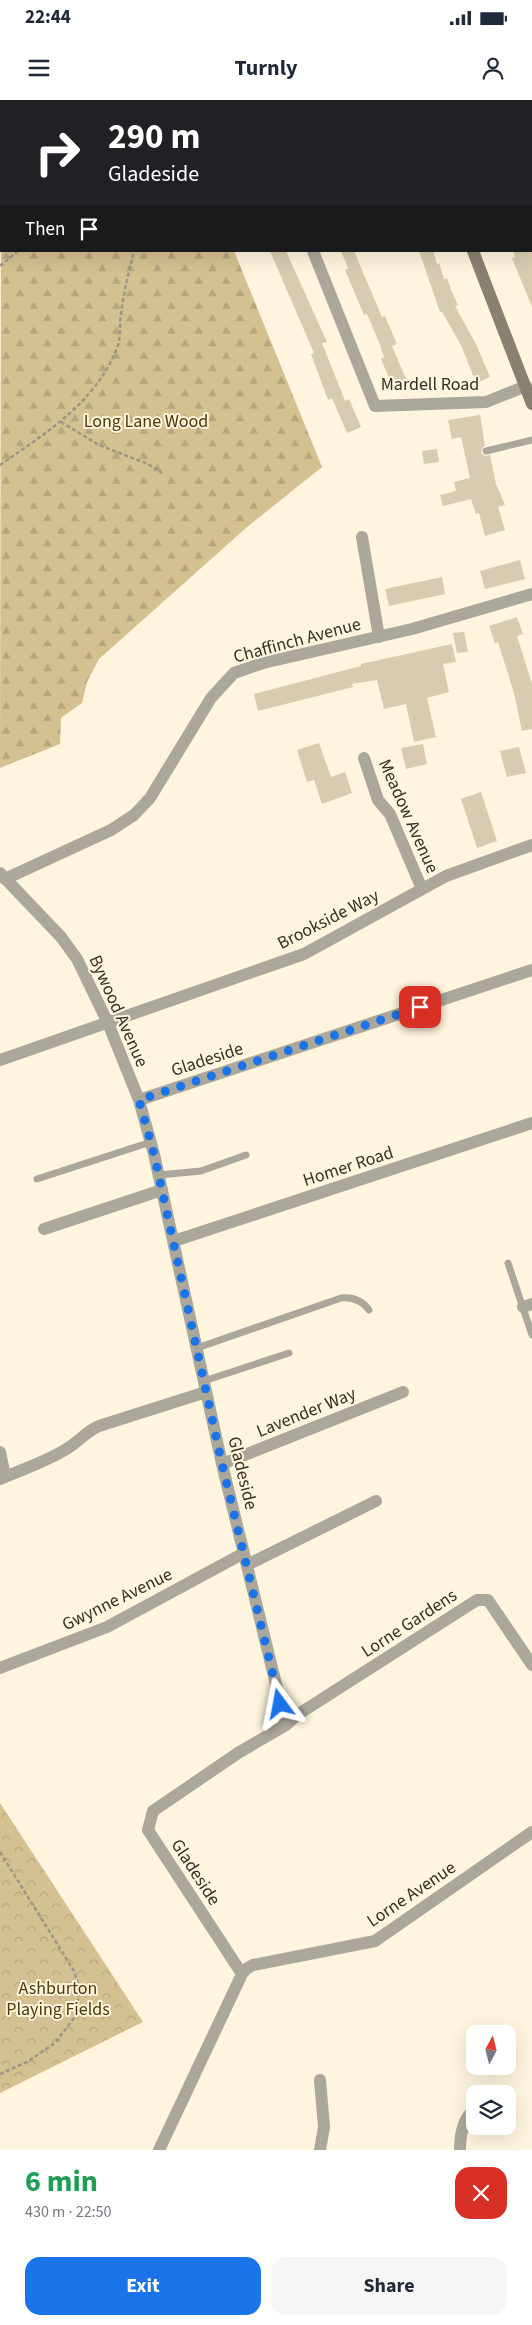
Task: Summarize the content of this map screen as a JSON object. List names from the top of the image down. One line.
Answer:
{"streets":{"street":["Mardell Road","Chaffinch Avenue","Meadow Avenue","Brookside Way","Bywood Avenue","Gladeside","Homer Road","Lavender Way","Gwynne Avenue","Lorne Gardens","Lorne Avenue"]},"crossings":[["Chaffinch Avenue","Bywood Avenue"],["Meadow Avenue","Brookside Way"],["Brookside Way","Bywood Avenue"],["Bywood Avenue","Gladeside"],["Gladeside","Homer Road"],["Gladeside","Lavender Way"],["Gladeside","Gwynne Avenue"],["Gladeside","Lorne Gardens"],["Gladeside","Lorne Avenue"]],"parks":["Long Lane Wood","Ashburton Playing Fields"],"north":"top","page":{"status":"22:44","header":"Turnly","turn":["290 m","Gladeside"],"then":"Then","heading":["6 min","430 m · 22:50"],"buttons":["Exit","Share"]}}
